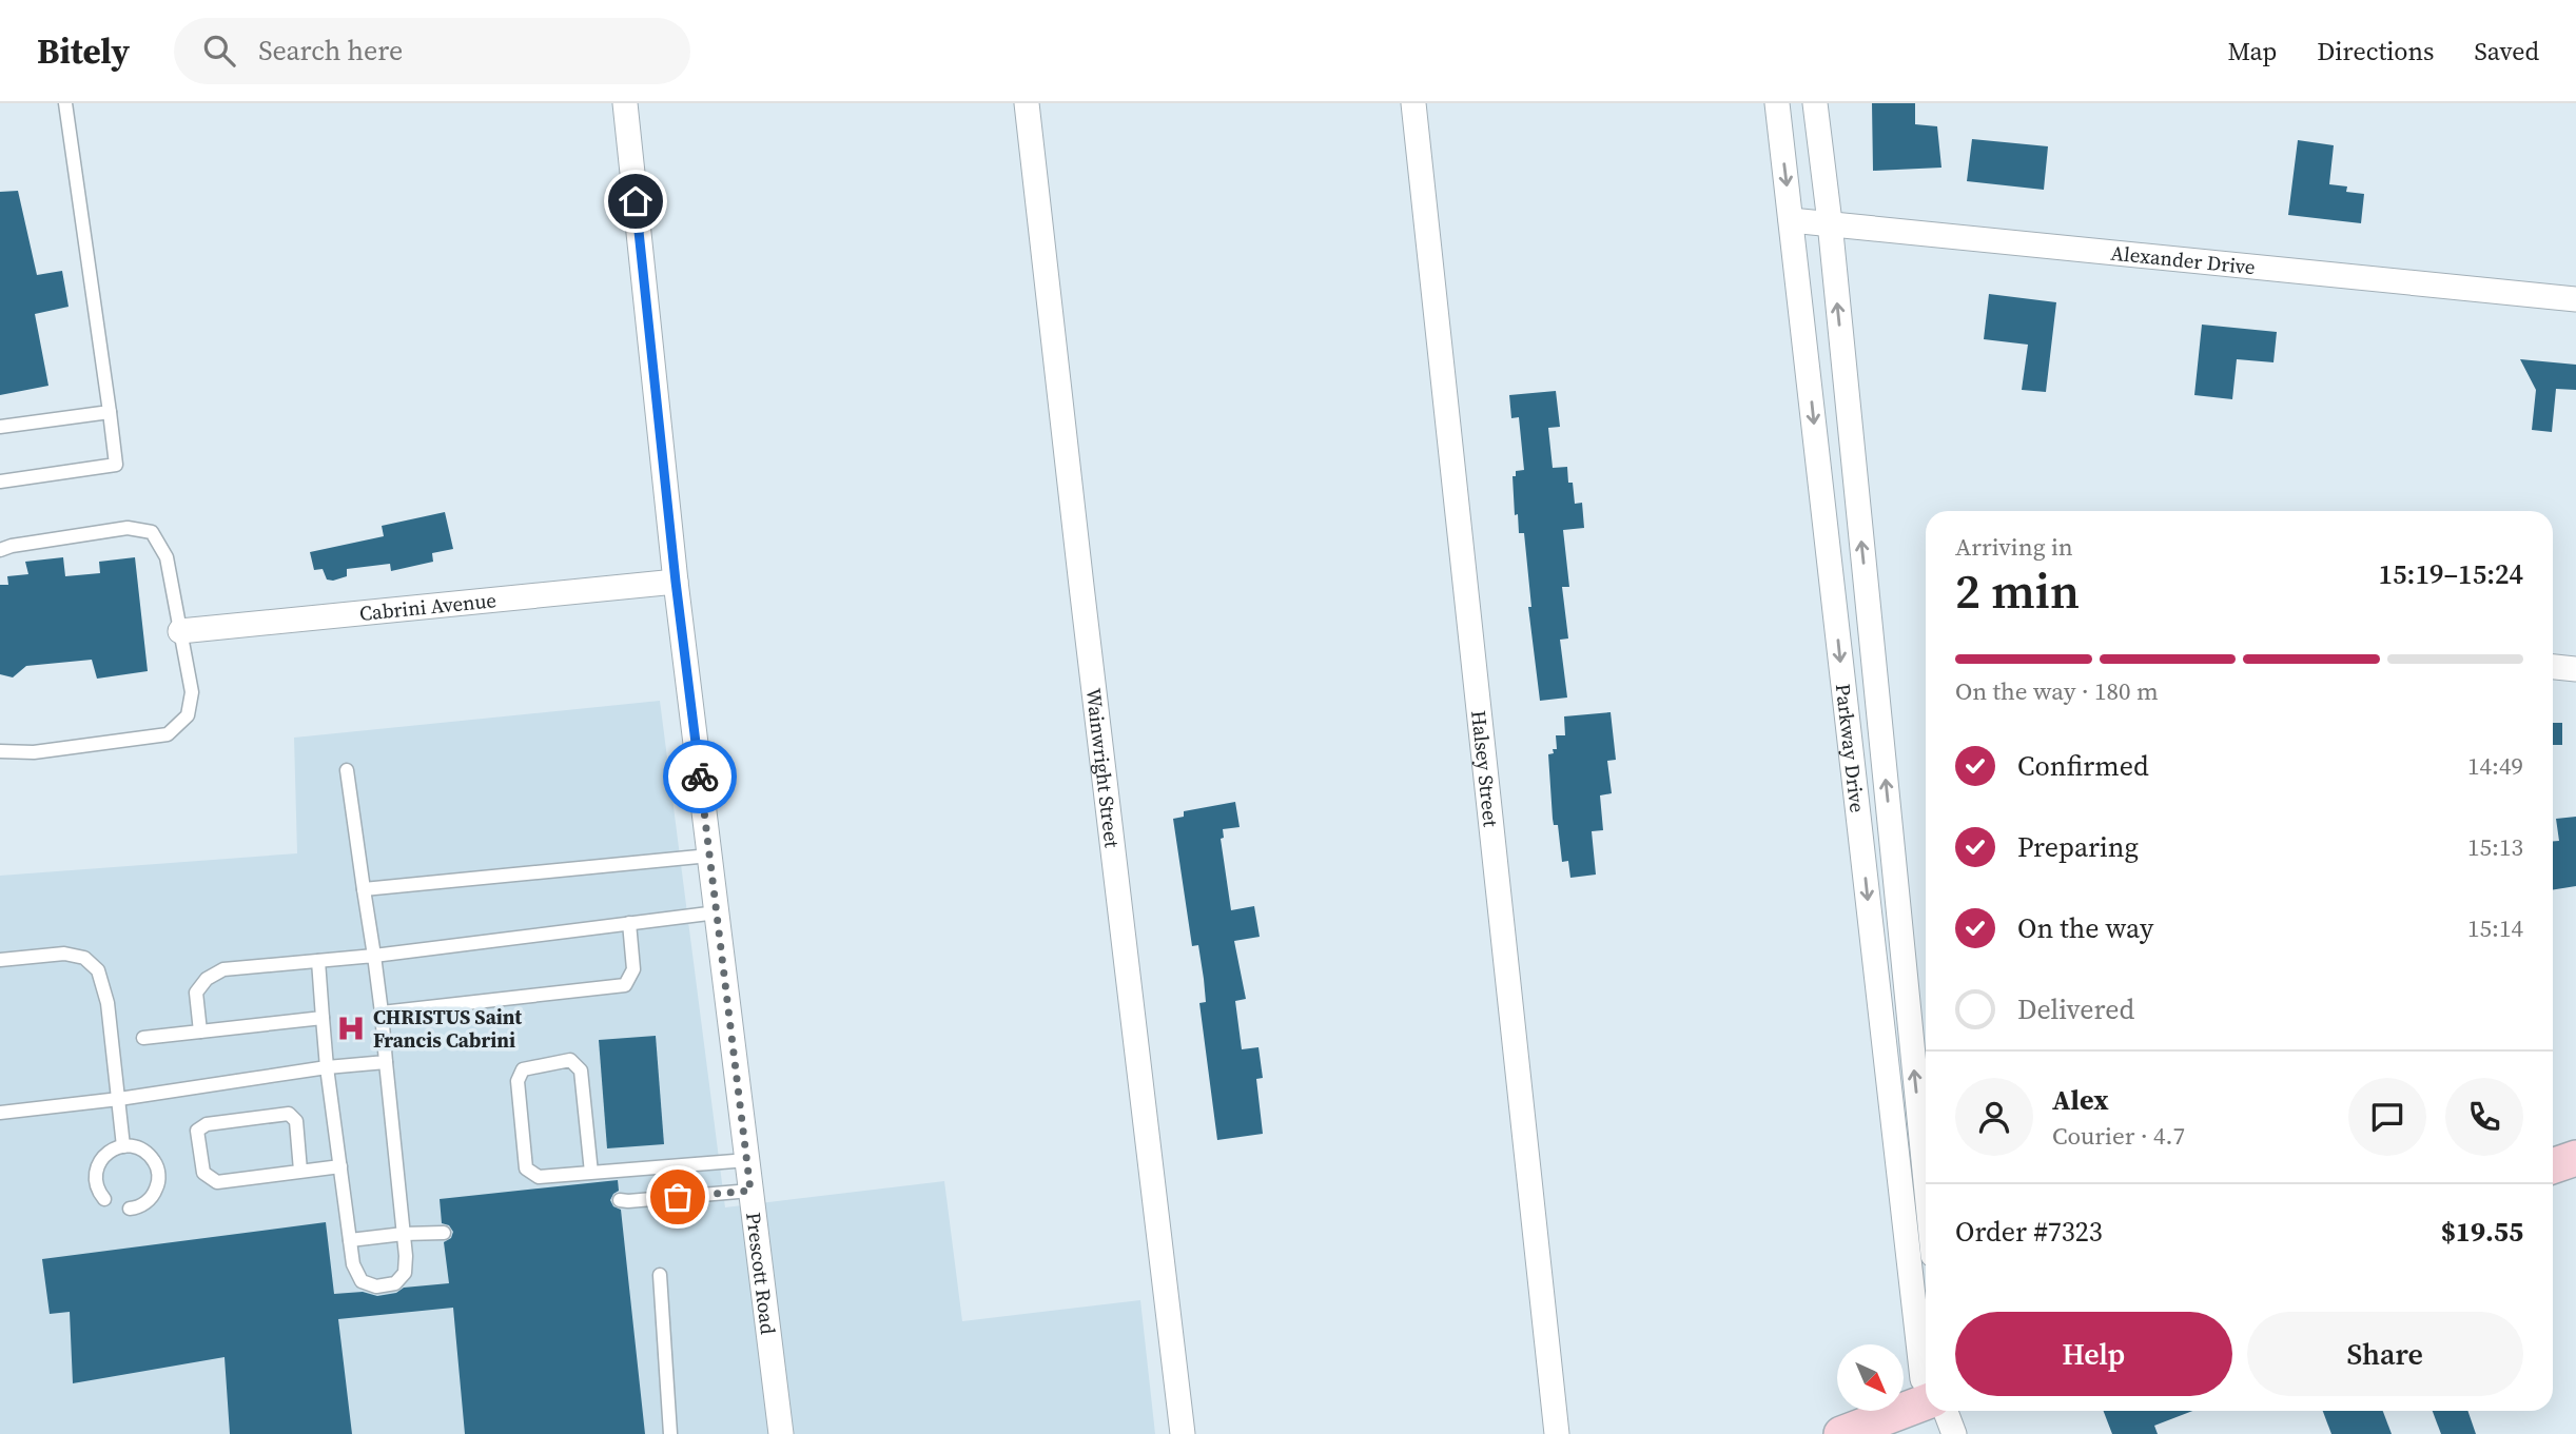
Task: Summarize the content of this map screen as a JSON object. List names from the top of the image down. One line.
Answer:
{"streets":{"street":["Alexander Drive","Cabrini Avenue","Parkway Drive","Halsey Street","Wainwright Street","Prescott Road"]},"crossings":[["Alexander Drive","Parkway Drive"],["Cabrini Avenue","Prescott Road"]],"places":{"hospital":["CHRISTUS Saint Francis Cabrini"]},"north":"bottom right","page":{"header":"Bitely","search":"Search here","nav":["Map","Directions","Saved"],"heading":["2 min","Arriving in","15:19–15:24"],"panel":["Alex","Courier · 4.7","Order #7323","$19.55"],"bar":"On the way · 180 m","list":[["Confirmed","14:49"],["Preparing","15:13"],["On the way","15:14"],"Delivered"],"buttons":["Help","Share"]}}
